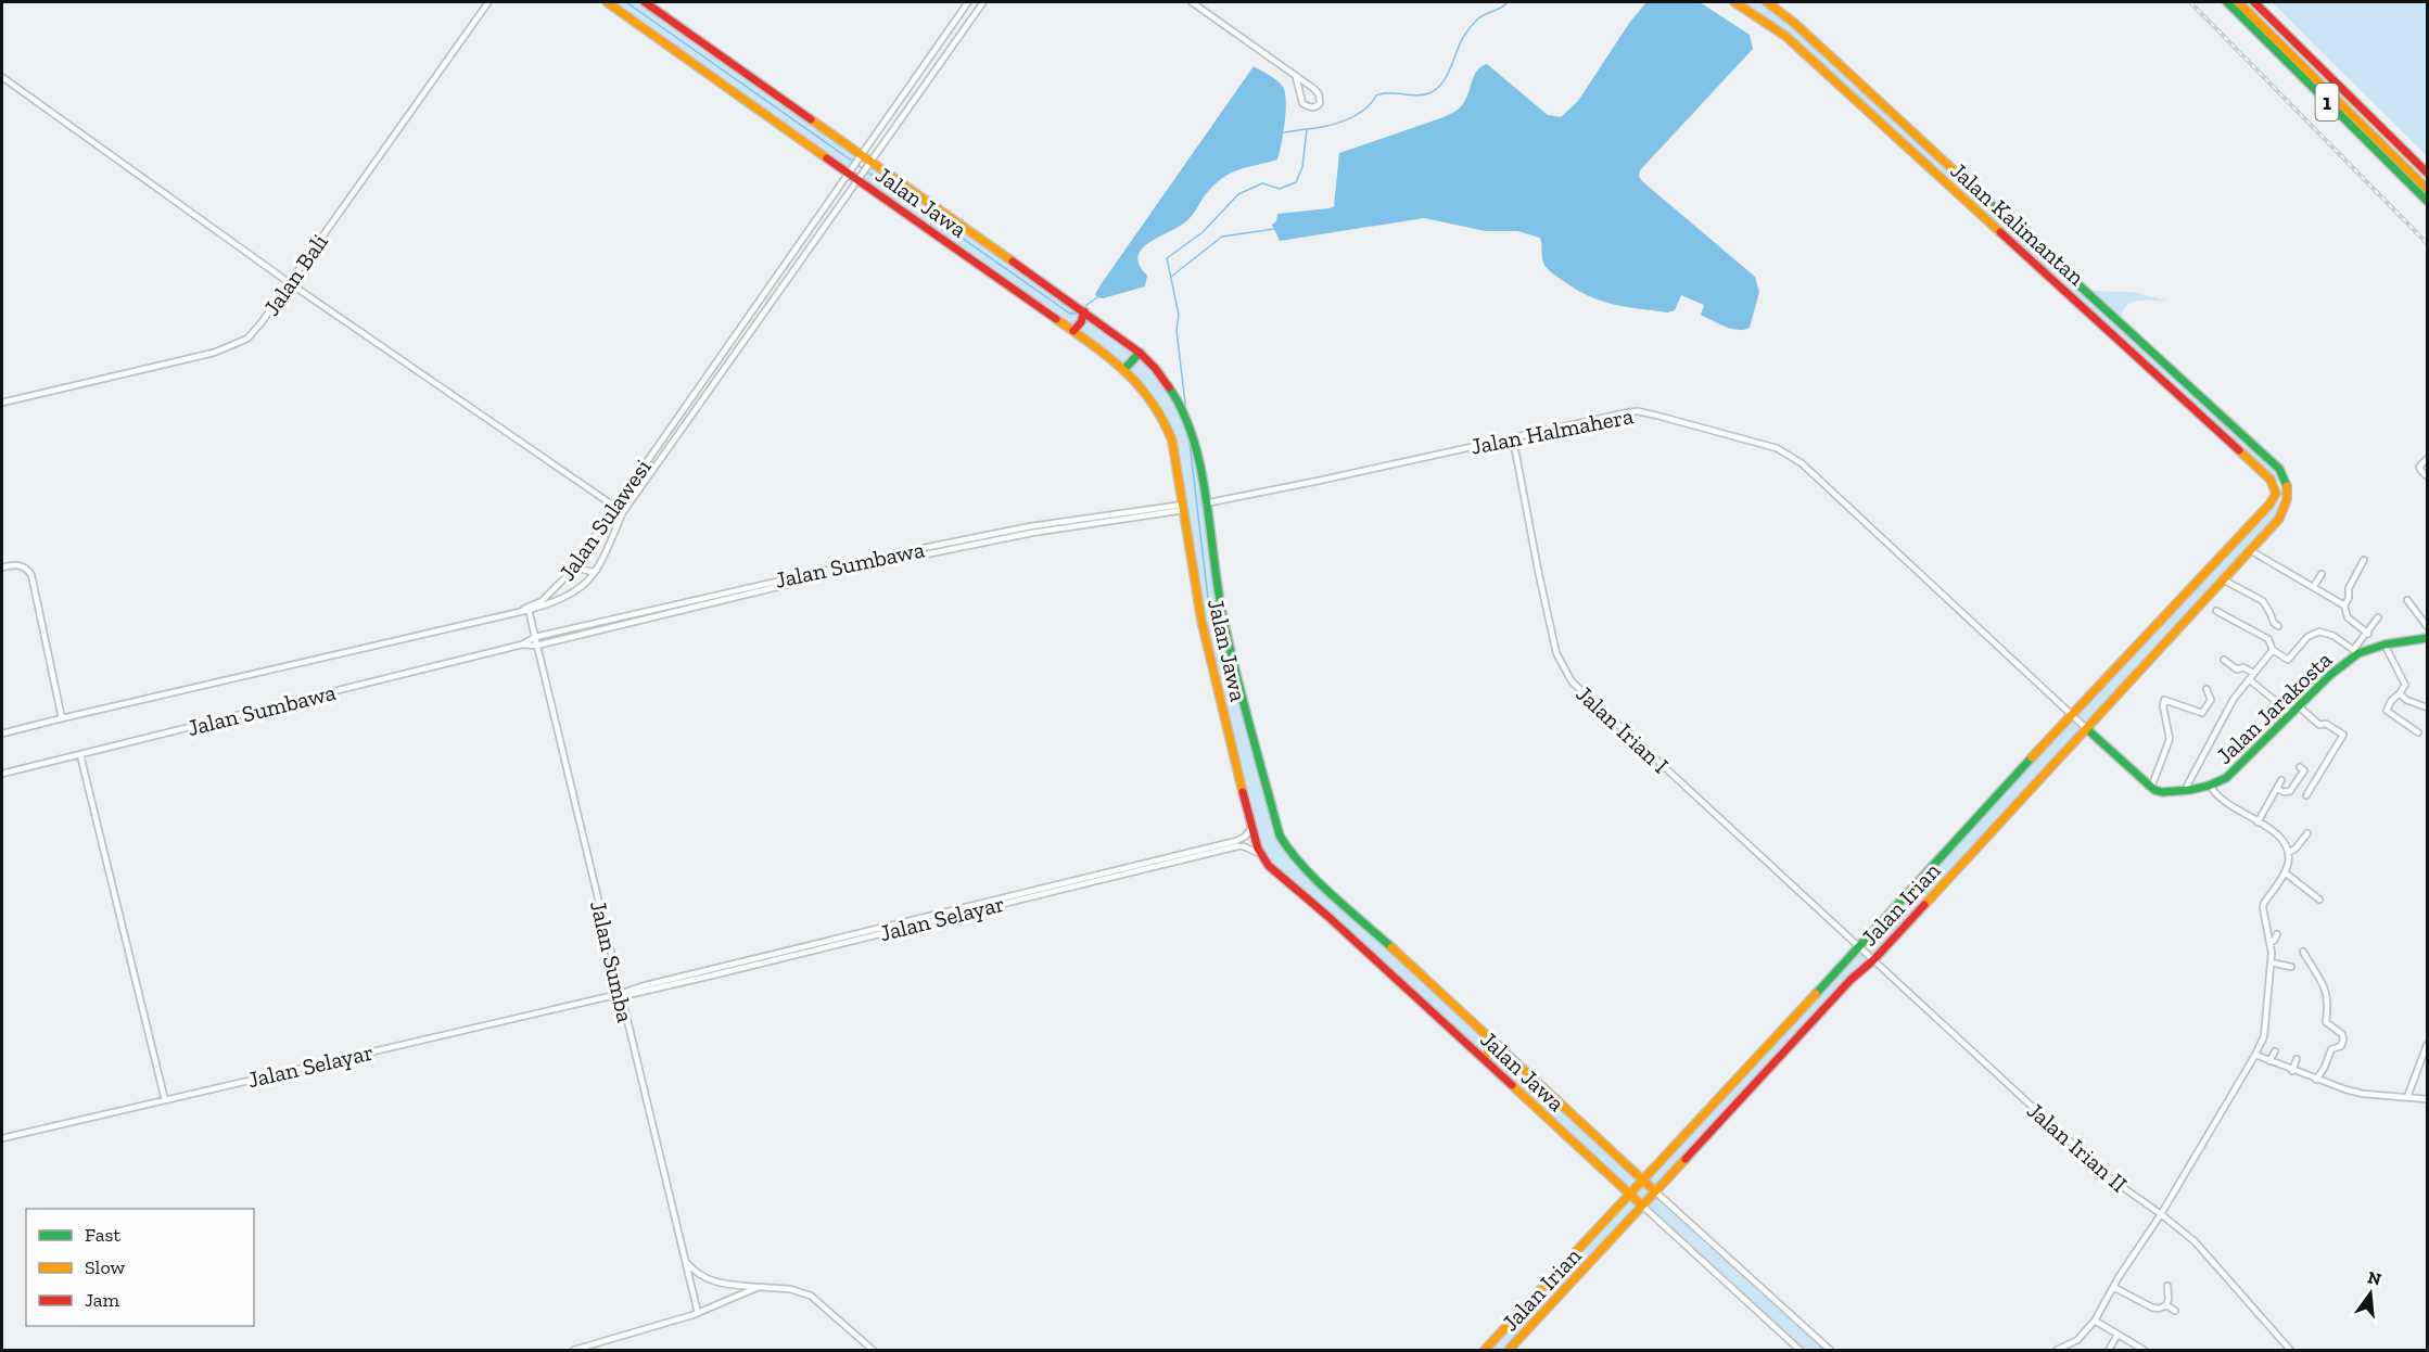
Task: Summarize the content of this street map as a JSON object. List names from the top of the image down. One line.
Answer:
{"streets":{"main road":["1","Jalan Jawa","Jalan Kalimantan","Jalan Jarakosta","Jalan Irian"],"street":["Jalan Bali","Jalan Halmahera","Jalan Sulawesi","Jalan Sumbawa","Jalan Irian I","Jalan Selayar","Jalan Sumba","Jalan Irian II"]},"crossings":[["Jalan Jawa","Jalan Halmahera"],["Jalan Jawa","Jalan Sulawesi"],["Jalan Jawa","Jalan Sumbawa"],["Jalan Jawa","Jalan Irian"],["Jalan Jawa","Jalan Selayar"],["Jalan Halmahera","Jalan Irian I"],["Jalan Halmahera","Jalan Irian"],["Jalan Sulawesi","Jalan Sumba"],["Jalan Sumbawa","Jalan Sumba"],["Jalan Irian I","Jalan Irian"],["Jalan Irian I","Jalan Irian II"],["Jalan Irian","Jalan Irian II"],["Jalan Selayar","Jalan Sumba"]],"legend":["Fast","Slow","Jam"],"north":"top"}
